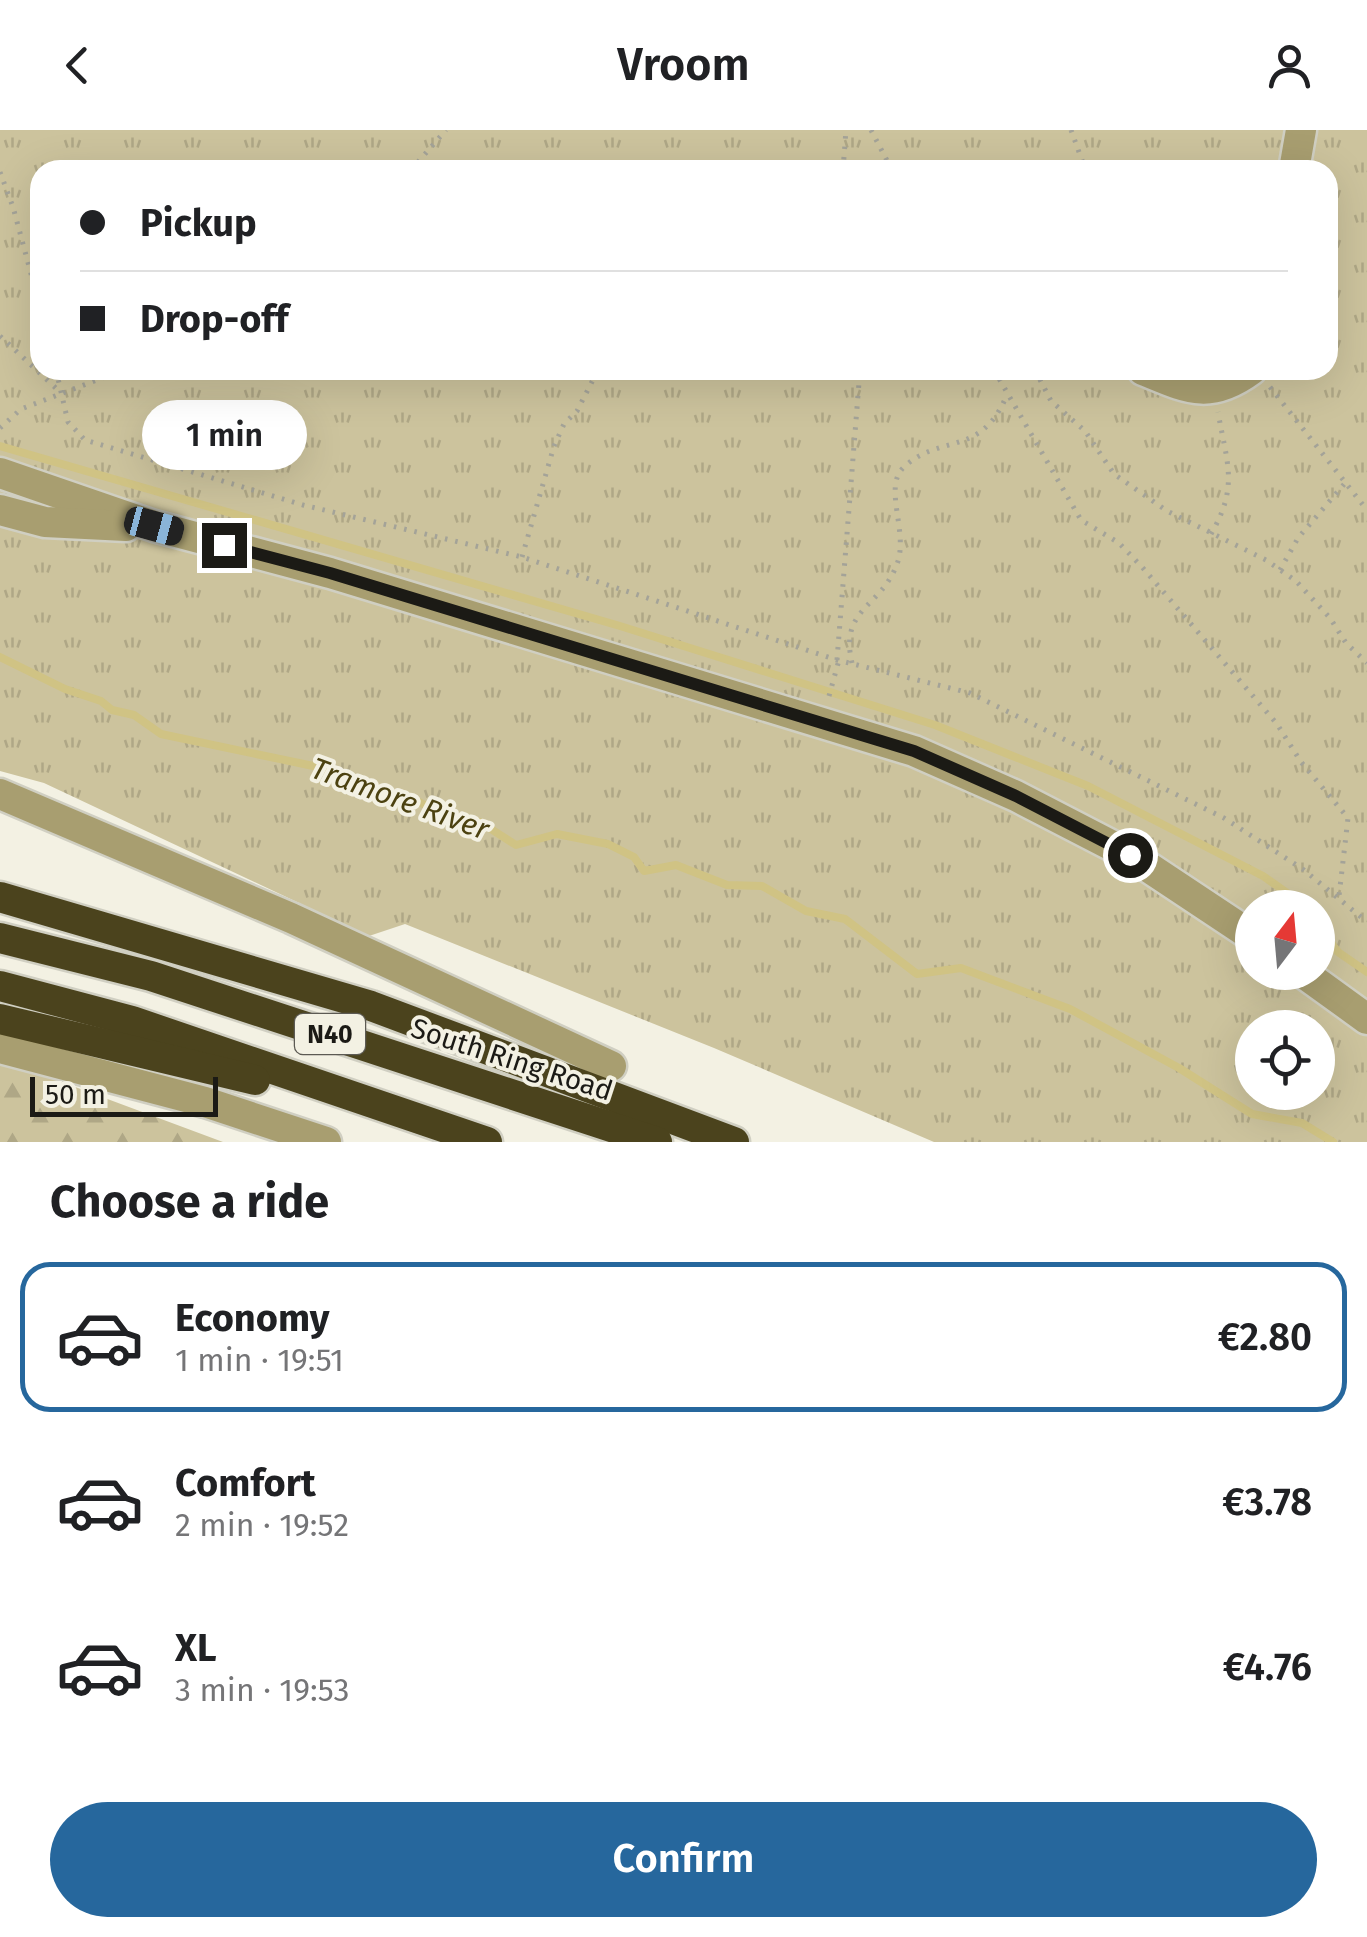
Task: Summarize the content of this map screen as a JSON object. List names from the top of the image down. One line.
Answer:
{"streets":{"highway":["N40","South Ring Road"]},"water":["Tramore River"],"scale_bar":"50 m","north":"top","page":{"header":"Vroom","banner":["Pickup","Drop-off"],"bubble":"1 min","scale":"50 m","heading":"Choose a ride","list":[{"name":"Economy","note":"1 min · 19:51","value":"€2.80"},{"name":"Comfort","note":"2 min · 19:52","value":"€3.78"},{"name":"XL","note":"3 min · 19:53","value":"€4.76"}],"buttons":"Confirm"}}
